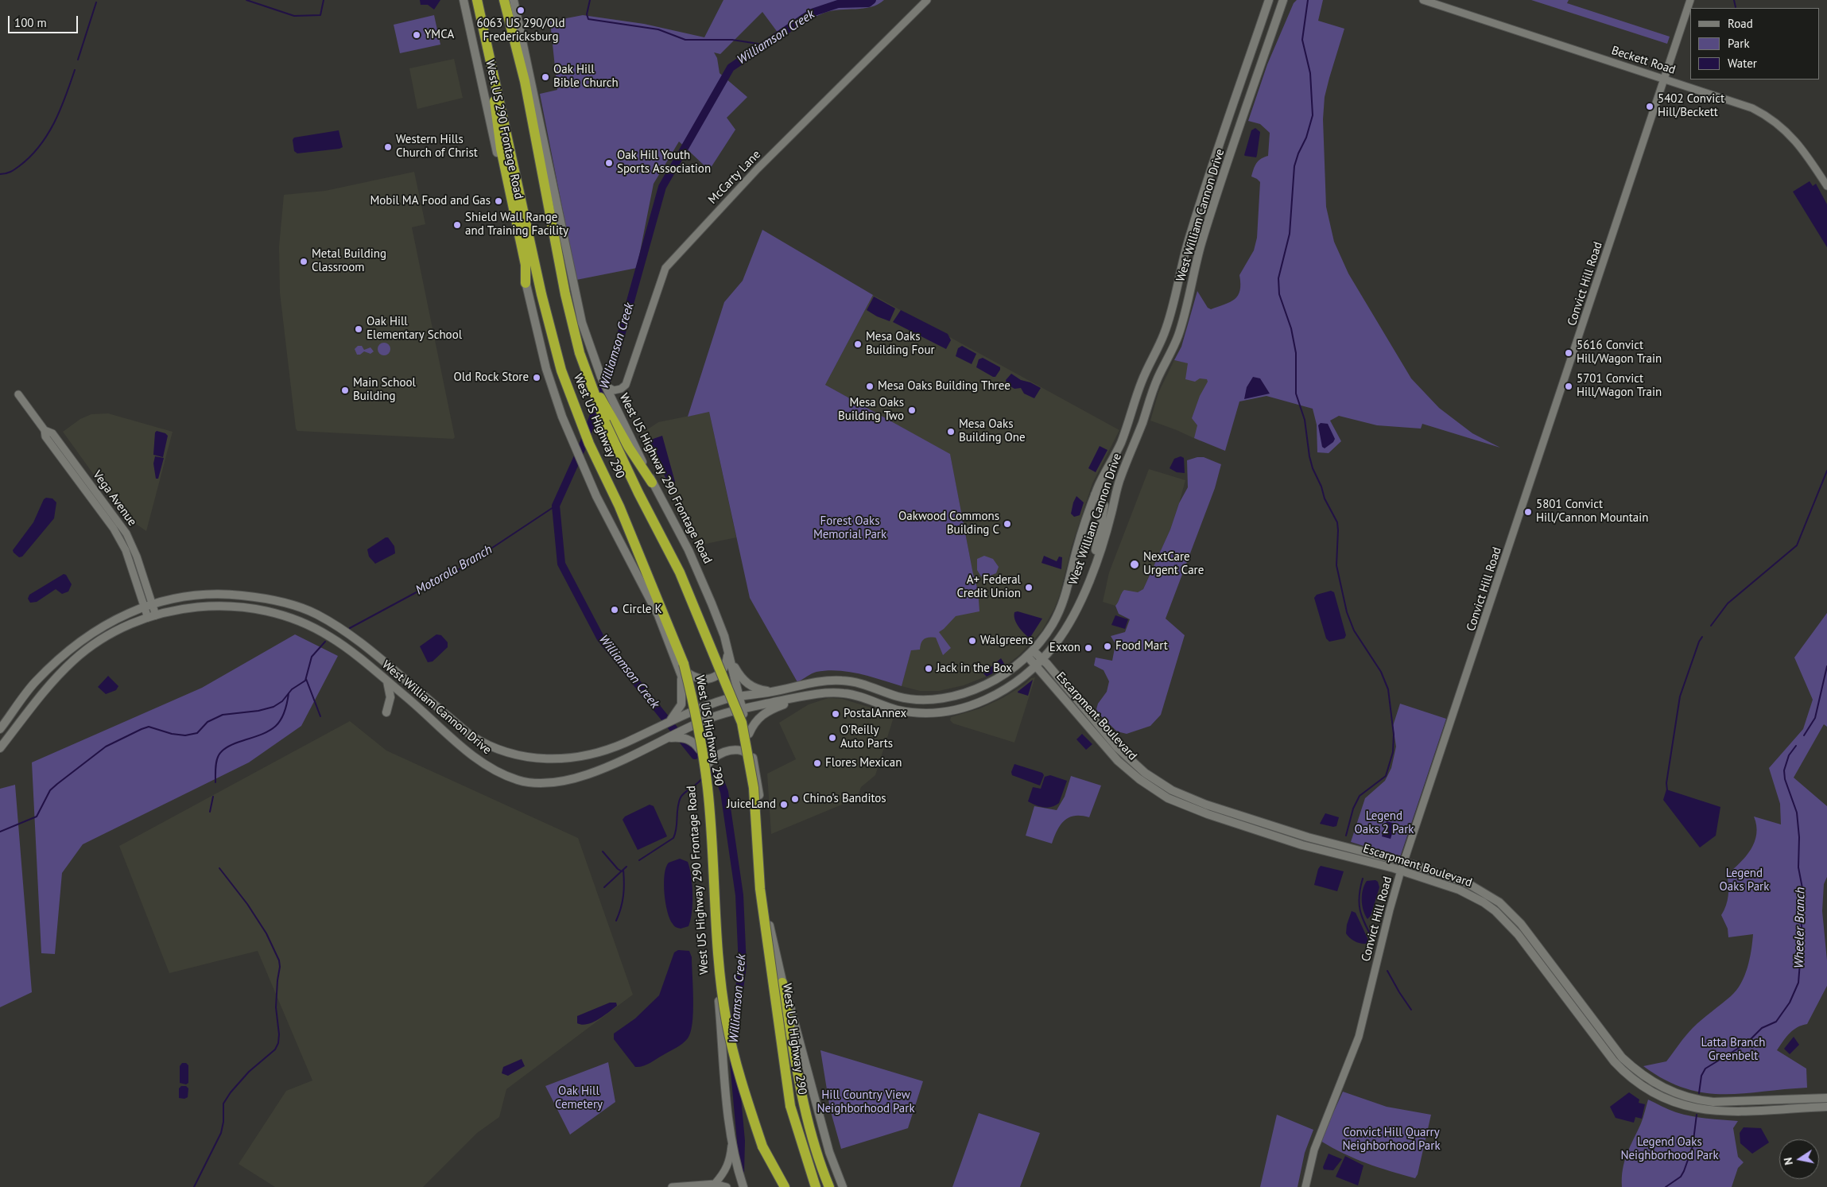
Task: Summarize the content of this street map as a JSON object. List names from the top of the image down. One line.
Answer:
{"streets":{"highway":["West US Highway 290"],"main road":["West US 290 Frontage Road","West William Cannon Drive","West US Highway 290 Frontage Road","Escarpment Boulevard"],"street":["Beckett Road","McCarty Lane","Convict Hill Road","Vega Avenue"]},"crossings":[["Beckett Road","Convict Hill Road"],["West US 290 Frontage Road","West US Highway 290 Frontage Road"],["McCarty Lane","West US Highway 290 Frontage Road"],["West William Cannon Drive","West US Highway 290 Frontage Road"],["West William Cannon Drive","Vega Avenue"],["West William Cannon Drive","Escarpment Boulevard"],["Convict Hill Road","Escarpment Boulevard"],["West US Highway 290","West US Highway 290 Frontage Road"]],"water":["Williamson Creek","Motorola Branch","Wheeler Branch"],"parks":["Forest Oaks Memorial Park","Legend Oaks 2 Park","Legend Oaks Park","Latta Branch Greenbelt","Oak Hill Cemetery","Hill Country View Neighborhood Park","Convict Hill Quarry Neighborhood Park","Legend Oaks Neighborhood Park"],"places":["6063 US 290/Old Fredericksburg","YMCA","Oak Hill Bible Church","5402 Convict Hill/Beckett","Western Hills Church of Christ","Oak Hill Youth Sports Association","Mobil MA Food and Gas","Shield Wall Range and Training Facility","Metal Building Classroom","Oak Hill Elementary School","Mesa Oaks Building Four","5616 Convict Hill/Wagon Train","Old Rock Store","Mesa Oaks Building Three","5701 Convict Hill/Wagon Train","Main School Building","Mesa Oaks Building Two","Mesa Oaks Building One","5801 Convict Hill/Cannon Mountain","Oakwood Commons Building C","NextCare Urgent Care","A+ Federal Credit Union","Circle K","Walgreens","Food Mart","Exxon","Jack in the Box","PostalAnnex","O'Reilly Auto Parts","Flores Mexican","Chino's Banditos","JuiceLand"],"legend":["Road","Park","Water"],"scale_bar":"100 m","north":"left"}
